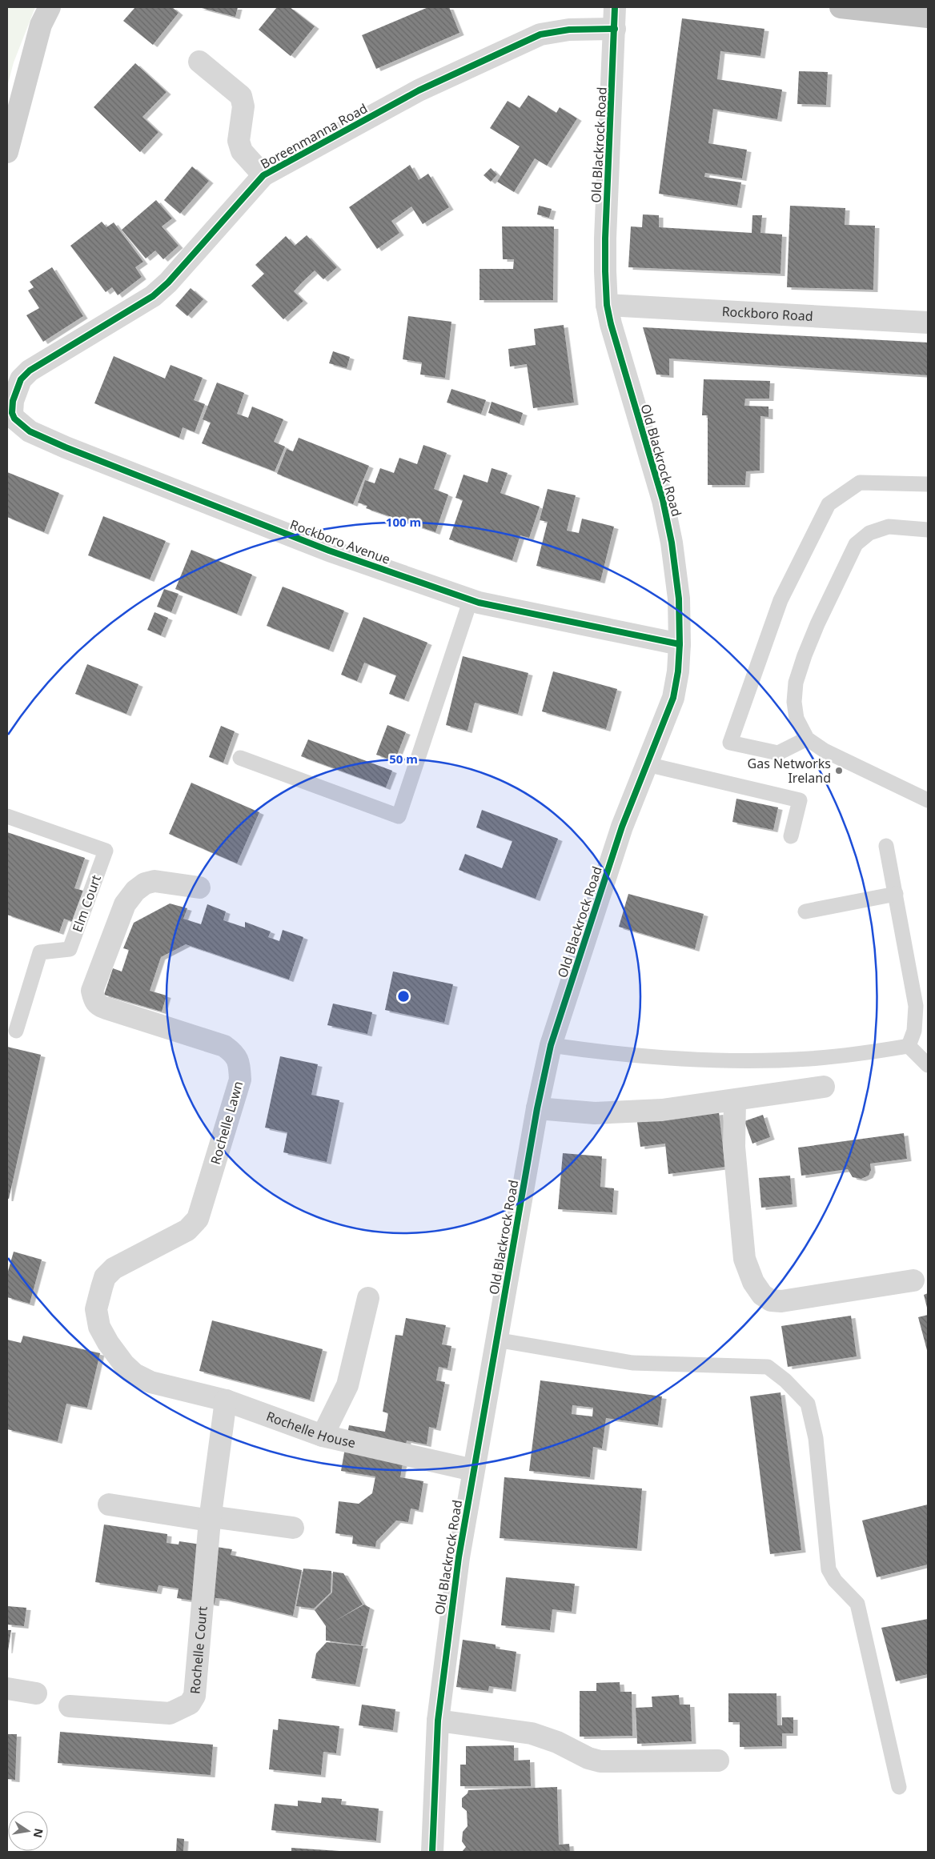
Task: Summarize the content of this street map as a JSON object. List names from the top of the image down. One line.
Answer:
{"streets":{"street":["Boreenmanna Road","Old Blackrock Road","Rockboro Road","Rockboro Avenue","Rochelle Lawn","Rochelle House","Rochelle Court"],"lane":["Elm Court"]},"crossings":[["Boreenmanna Road","Old Blackrock Road"],["Boreenmanna Road","Rockboro Avenue"],["Old Blackrock Road","Rockboro Road"],["Old Blackrock Road","Rockboro Avenue"],["Old Blackrock Road","Rochelle House"],["Rochelle Lawn","Rochelle House"],["Rochelle House","Rochelle Court"]],"places":["Gas Networks Ireland"],"north":"right","rings":["100 m","50 m"]}
